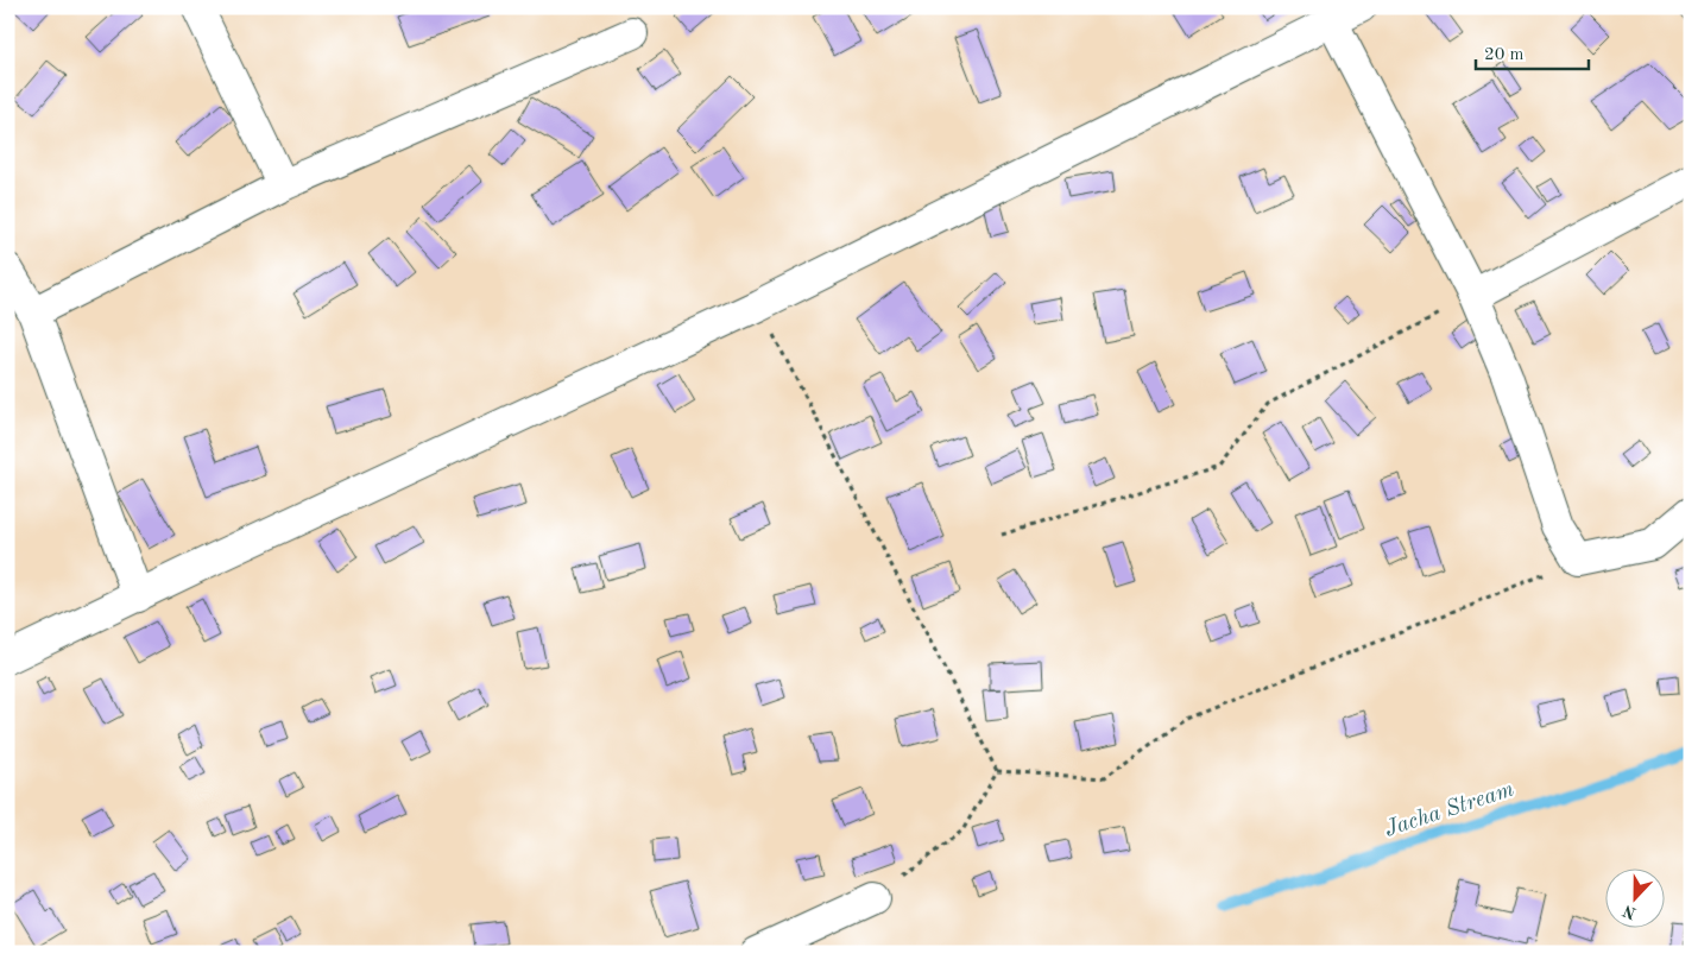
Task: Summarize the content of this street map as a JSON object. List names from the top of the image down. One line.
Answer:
{"water":["Jacha Stream"],"scale_bar":"20 m","north":"bottom"}
